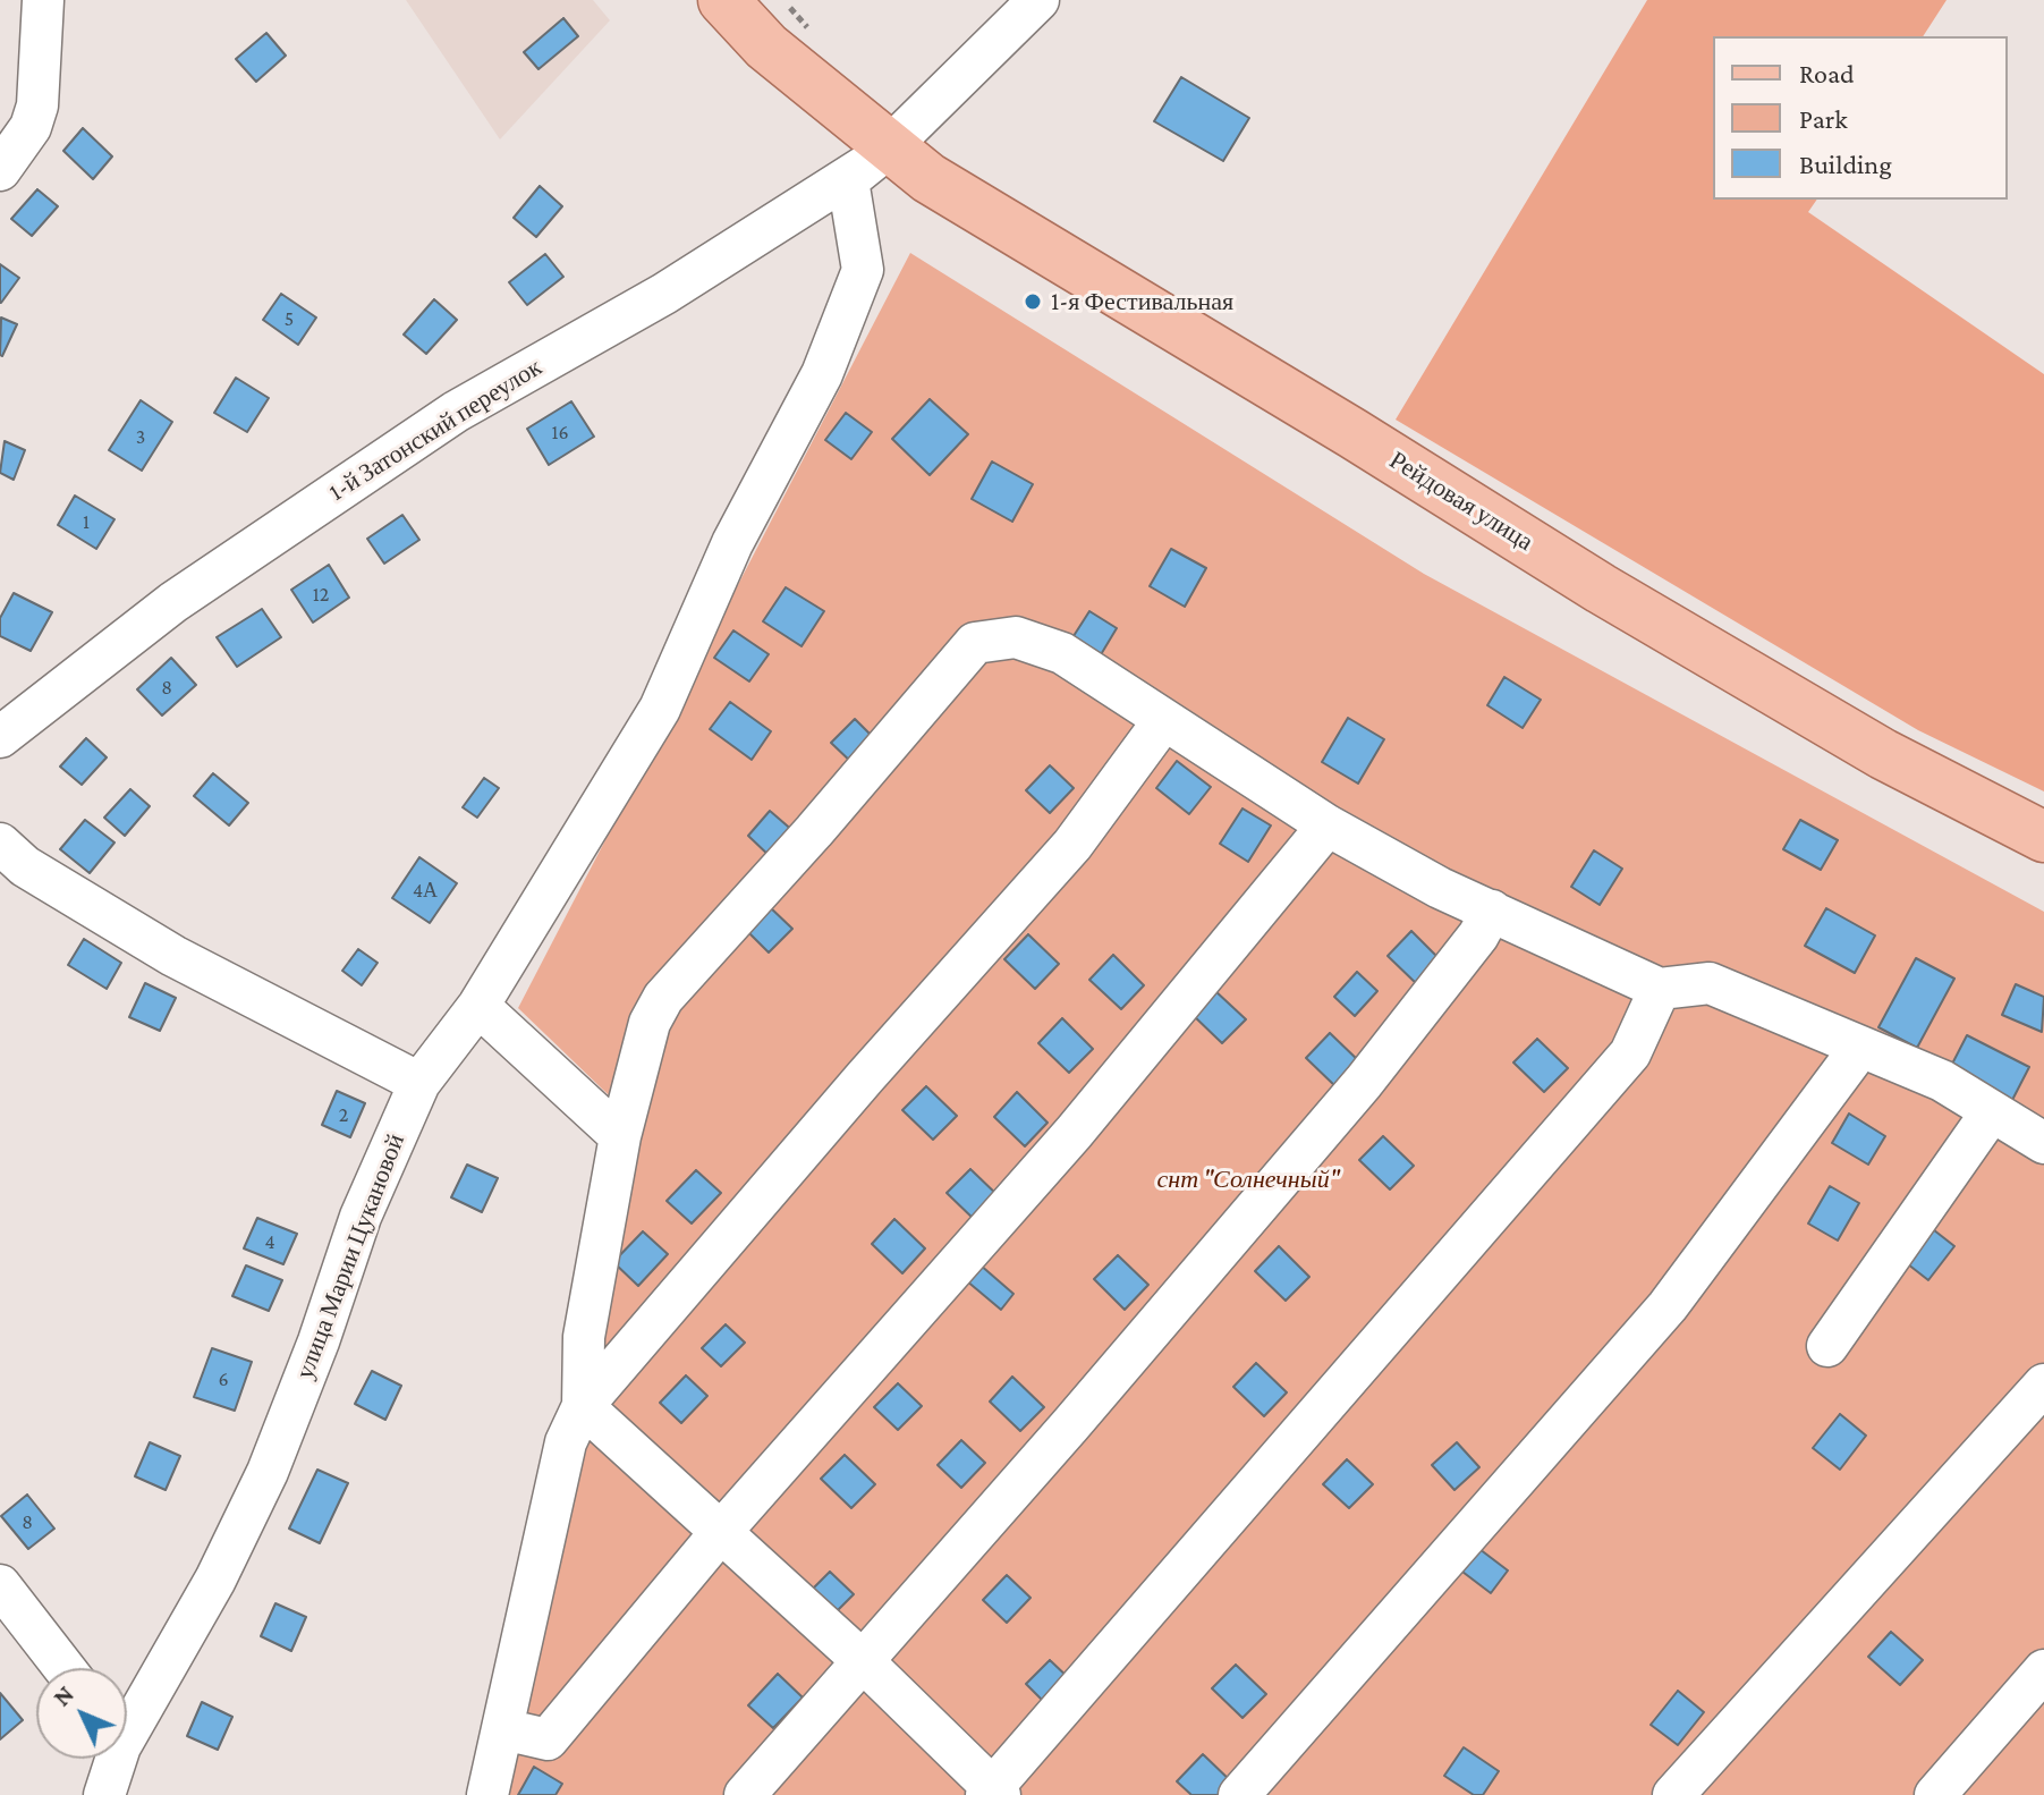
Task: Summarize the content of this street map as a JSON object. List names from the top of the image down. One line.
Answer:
{"streets":{"main road":["Рейдовая улица"],"street":["1-й Затонский переулок","улица Марии Цукановой"]},"crossings":[["1-й Затонский переулок","Рейдовая улица"],["1-й Затонский переулок","улица Марии Цукановой"]],"parks":["снт \"Солнечный\""],"places":["1-я Фестивальная"],"house_numbers":["5","16","3","1","12","8","4А","2","4","6","8"],"legend":["Road","Park","Building"],"north":"top left"}
